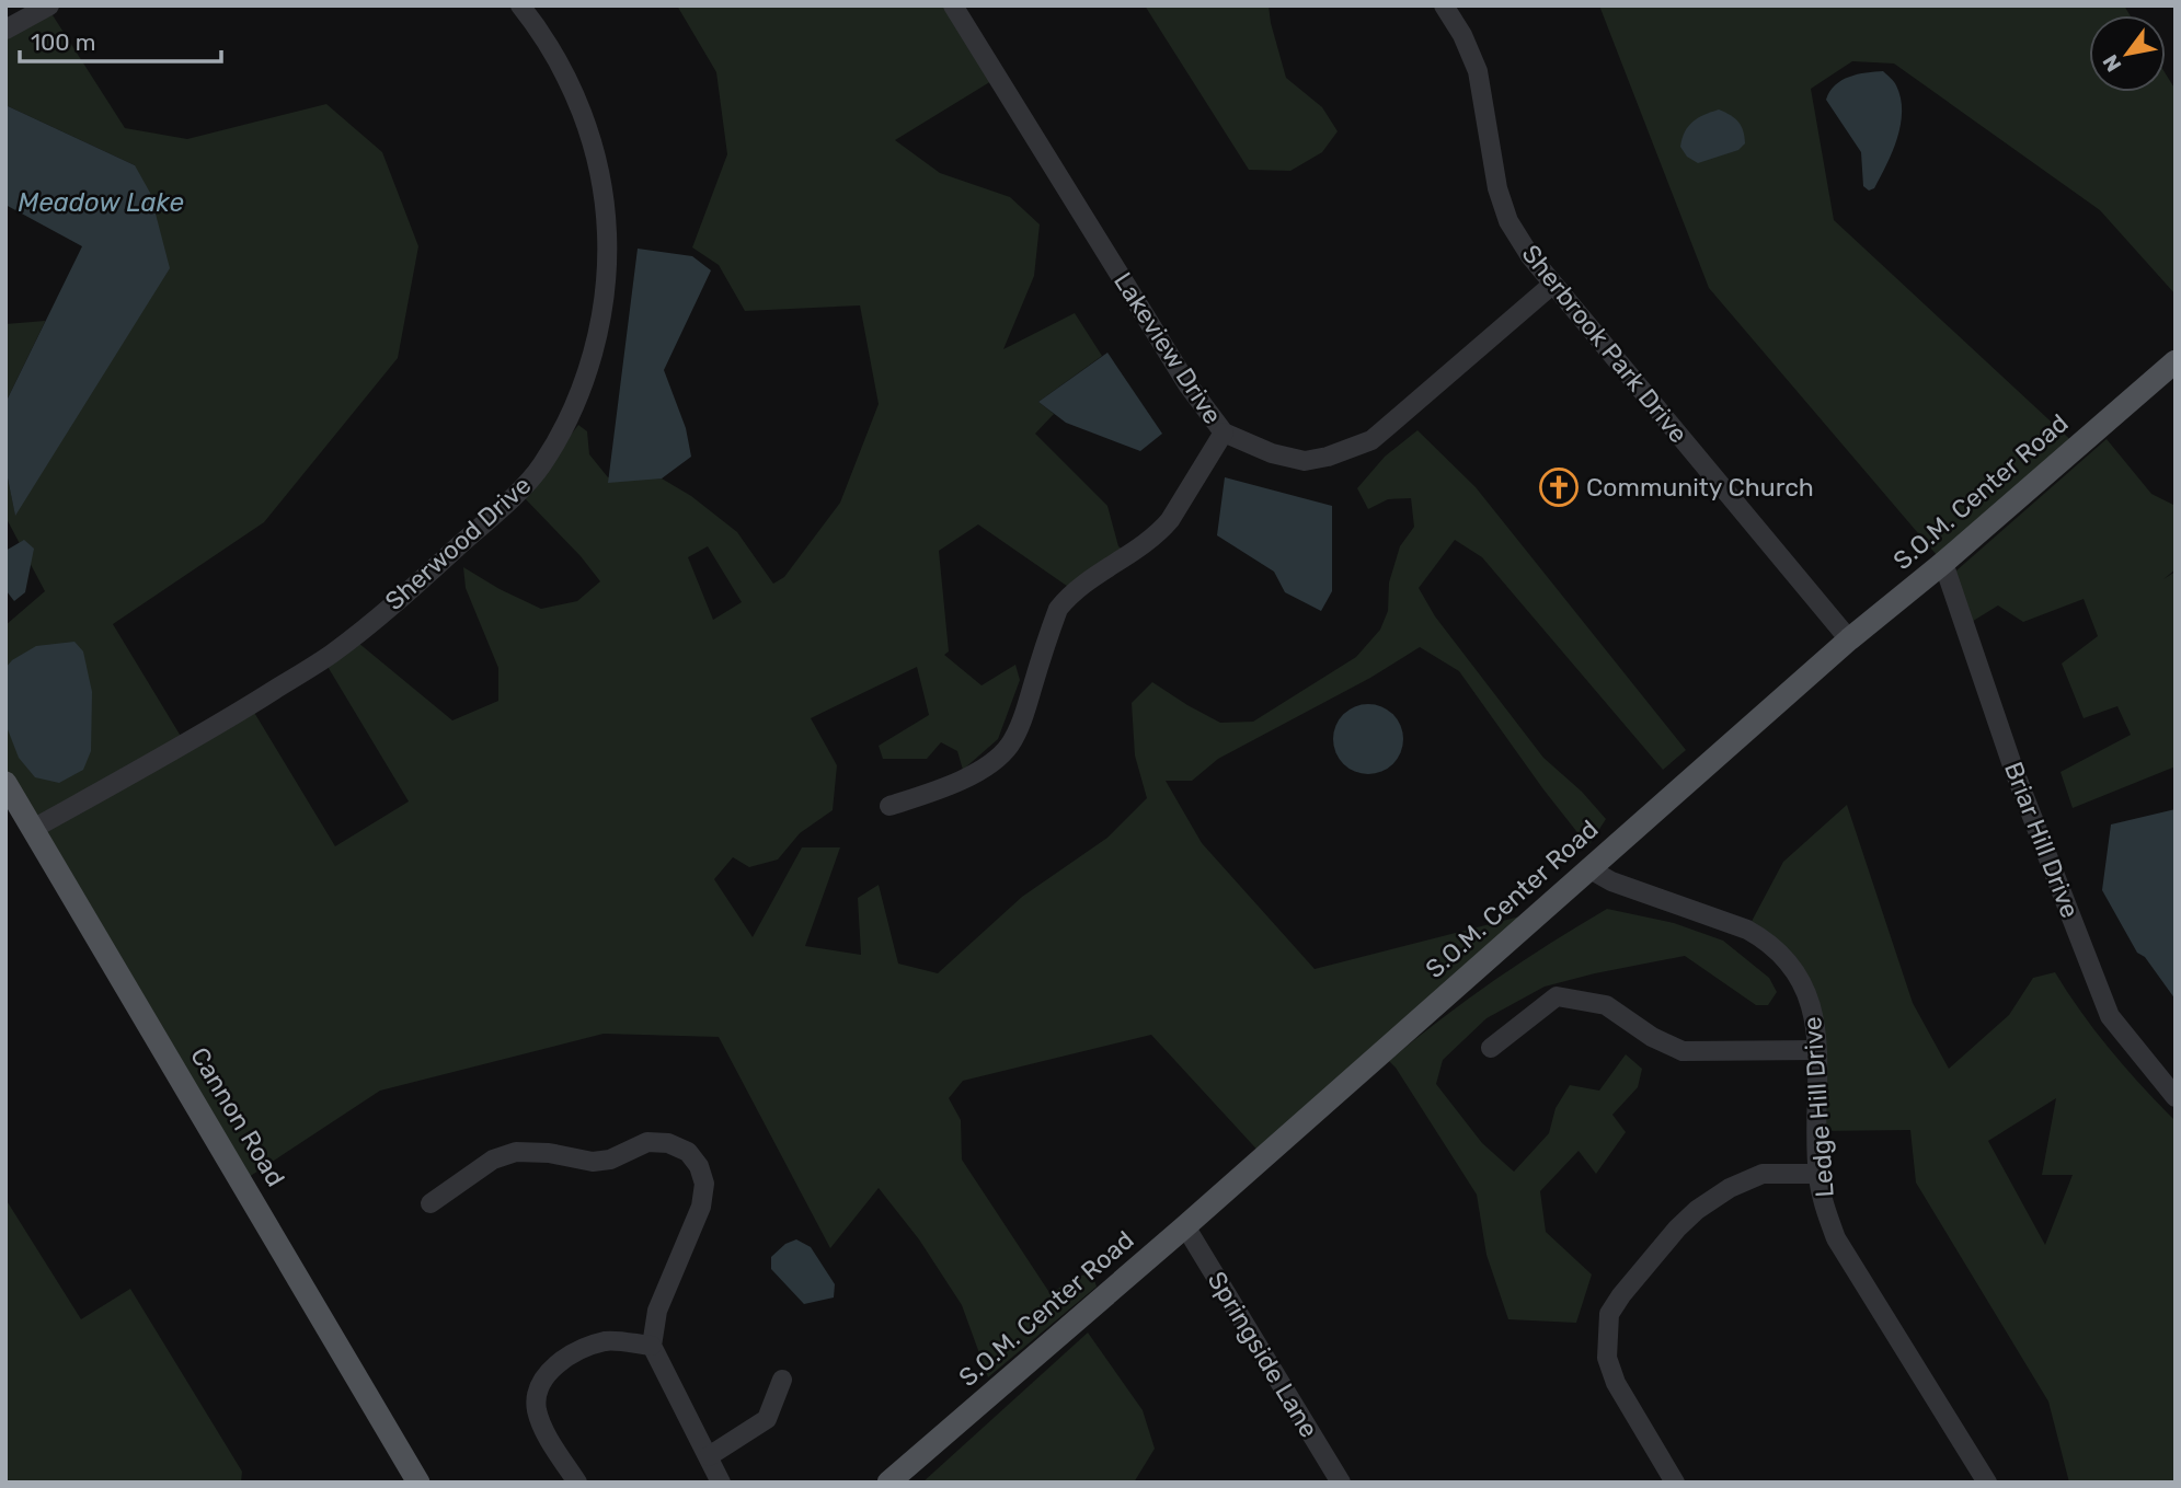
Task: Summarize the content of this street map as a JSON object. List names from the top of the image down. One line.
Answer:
{"streets":{"main road":["S.O.M. Center Road","Cannon Road"],"street":["Sherbrook Park Drive","Lakeview Drive","Sherwood Drive","Briar Hill Drive","Ledge Hill Drive","Springside Lane"]},"crossings":[["Sherbrook Park Drive","Lakeview Drive"],["Sherbrook Park Drive","S.O.M. Center Road"],["S.O.M. Center Road","Briar Hill Drive"],["S.O.M. Center Road","Ledge Hill Drive"],["S.O.M. Center Road","Springside Lane"],["Sherwood Drive","Cannon Road"]],"water":["Meadow Lake"],"places":{"church":["Community Church"]},"scale_bar":"100 m","north":"bottom left"}
